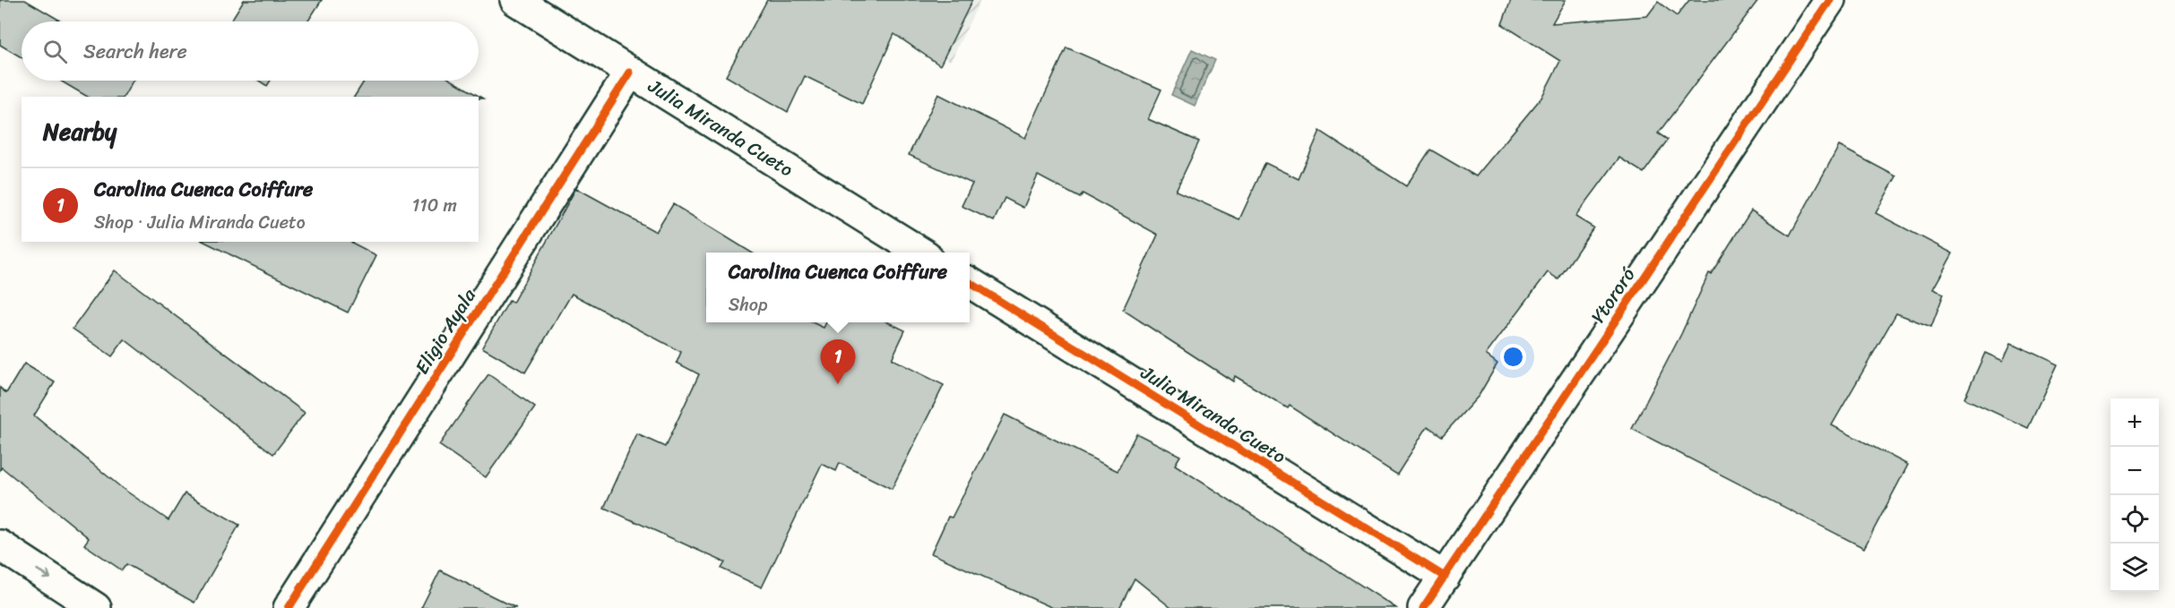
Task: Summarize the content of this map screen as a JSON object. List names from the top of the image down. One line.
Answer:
{"streets":{"street":["Julia Miranda Cueto","Ytororó","Eligio Ayala"]},"crossings":[["Julia Miranda Cueto","Ytororó"],["Julia Miranda Cueto","Eligio Ayala"]],"page":{"search":"Search here","heading":"Nearby","list":[{"mark":"1","name":"Carolina Cuenca Coiffure","note":"Shop · Julia Miranda Cueto","value":"110 m"}],"popup":["Carolina Cuenca Coiffure","Shop"],"pins":"1","map_buttons":["+","−"]}}
